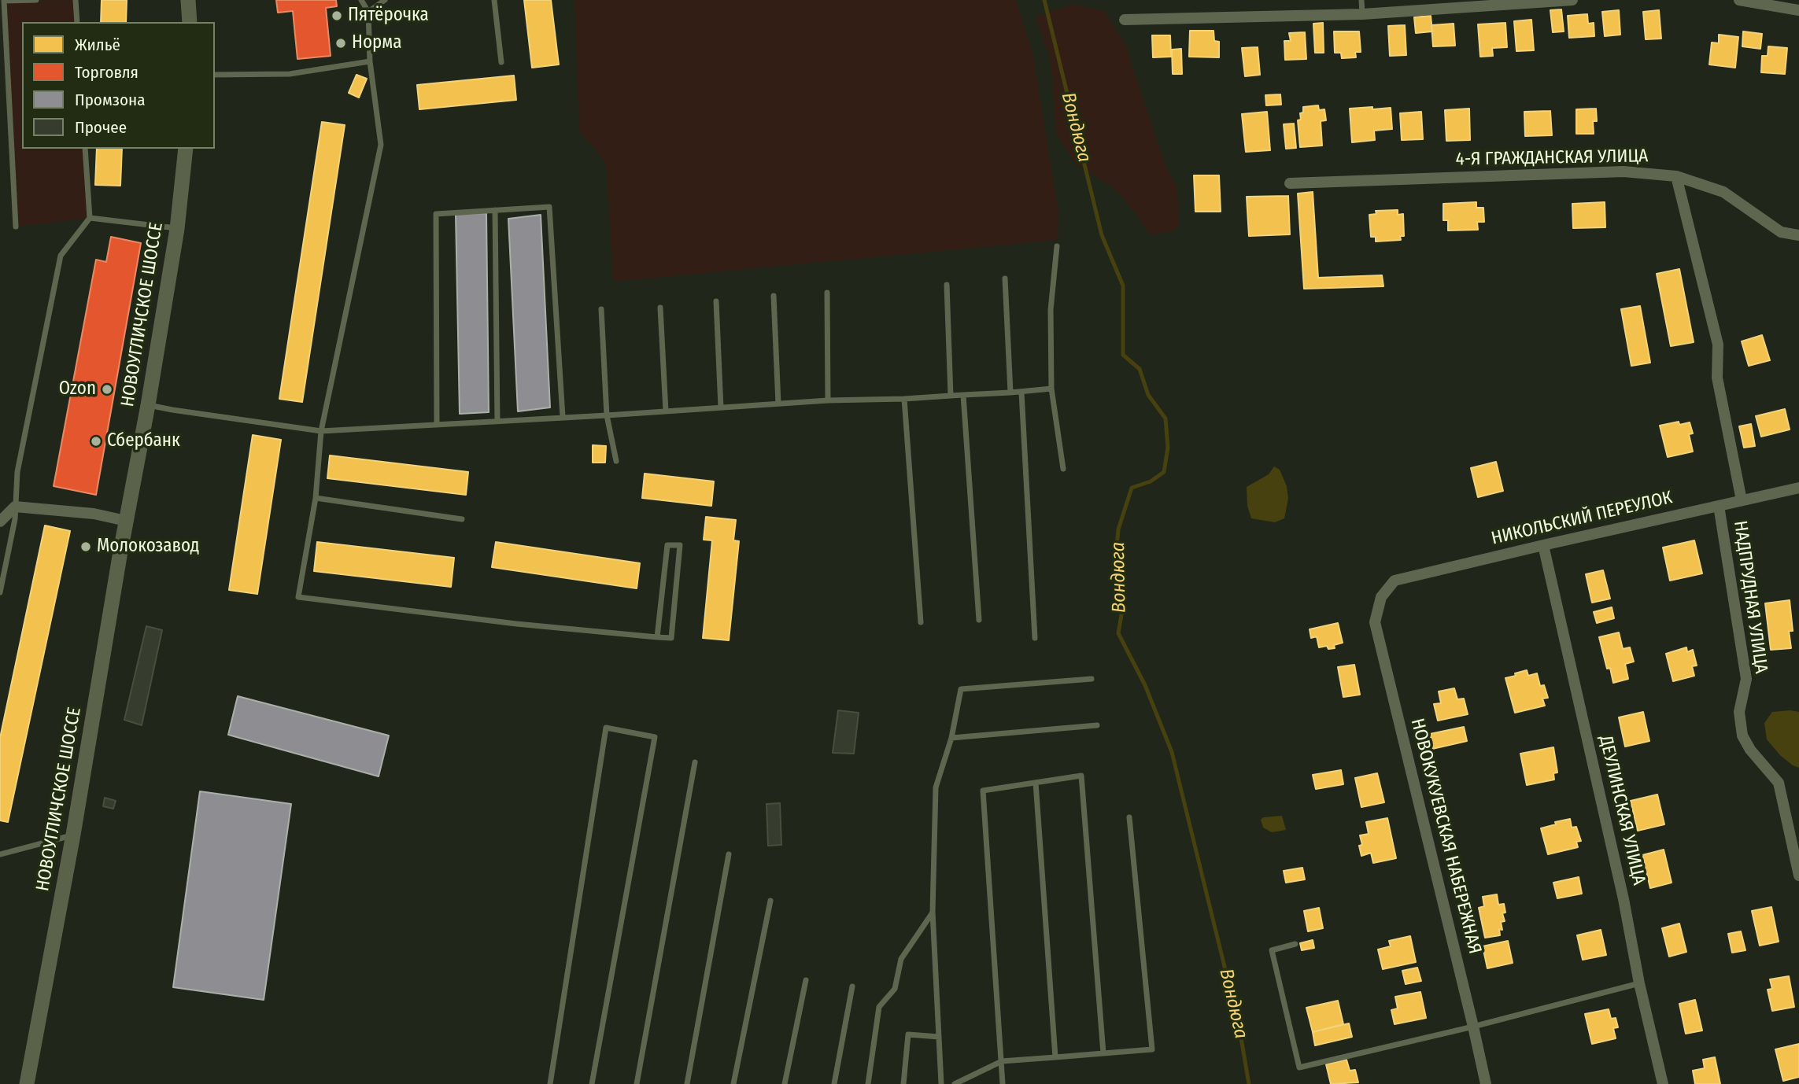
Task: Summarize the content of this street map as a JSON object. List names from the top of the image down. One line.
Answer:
{"streets":{"main road":["НОВОУГЛИЧСКОЕ ШОССЕ"],"street":["4-Я ГРАЖДАНСКАЯ УЛИЦА","НИКОЛЬСКИЙ ПЕРЕУЛОК","НАДПРУДНАЯ УЛИЦА","ДЕУЛИНСКАЯ УЛИЦА","НОВОКУКУЕВСКАЯ НАБЕРЕЖНАЯ"]},"crossings":[["НИКОЛЬСКИЙ ПЕРЕУЛОК","НАДПРУДНАЯ УЛИЦА"],["НИКОЛЬСКИЙ ПЕРЕУЛОК","ДЕУЛИНСКАЯ УЛИЦА"],["НИКОЛЬСКИЙ ПЕРЕУЛОК","НОВОКУКУЕВСКАЯ НАБЕРЕЖНАЯ"]],"water":["Вондюга"],"places":["Пятёрочка","Норма","Ozon","Сбербанк","Молокозавод"],"legend":["Жильё","Торговля","Промзона","Прочее"]}
